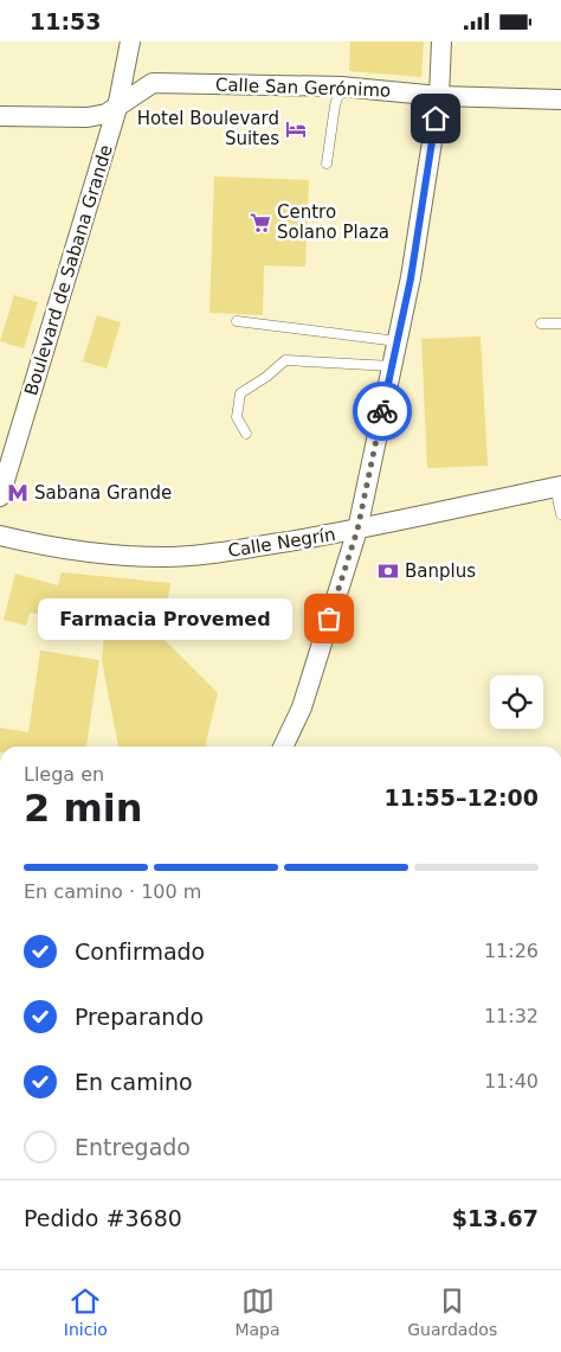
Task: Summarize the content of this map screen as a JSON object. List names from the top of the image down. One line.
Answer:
{"streets":{"street":["Calle San Gerónimo","Boulevard de Sabana Grande","Calle Negrín"]},"crossings":[["Calle San Gerónimo","Boulevard de Sabana Grande"]],"places":{"hotel":["Hotel Boulevard Suites"],"supermarket":["Centro Solano Plaza"],"metro station":["Sabana Grande"],"bank":["Banplus"],"other":["Farmacia Provemed"]},"page":{"status":"11:53","bubble":"Farmacia Provemed","heading":["2 min","Llega en","11:55–12:00"],"panel":["Pedido #3680","$13.67"],"bar":"En camino · 100 m","list":[["Confirmado","11:26"],["Preparando","11:32"],["En camino","11:40"],"Entregado"],"tabs":["Inicio","Mapa","Guardados"]}}
